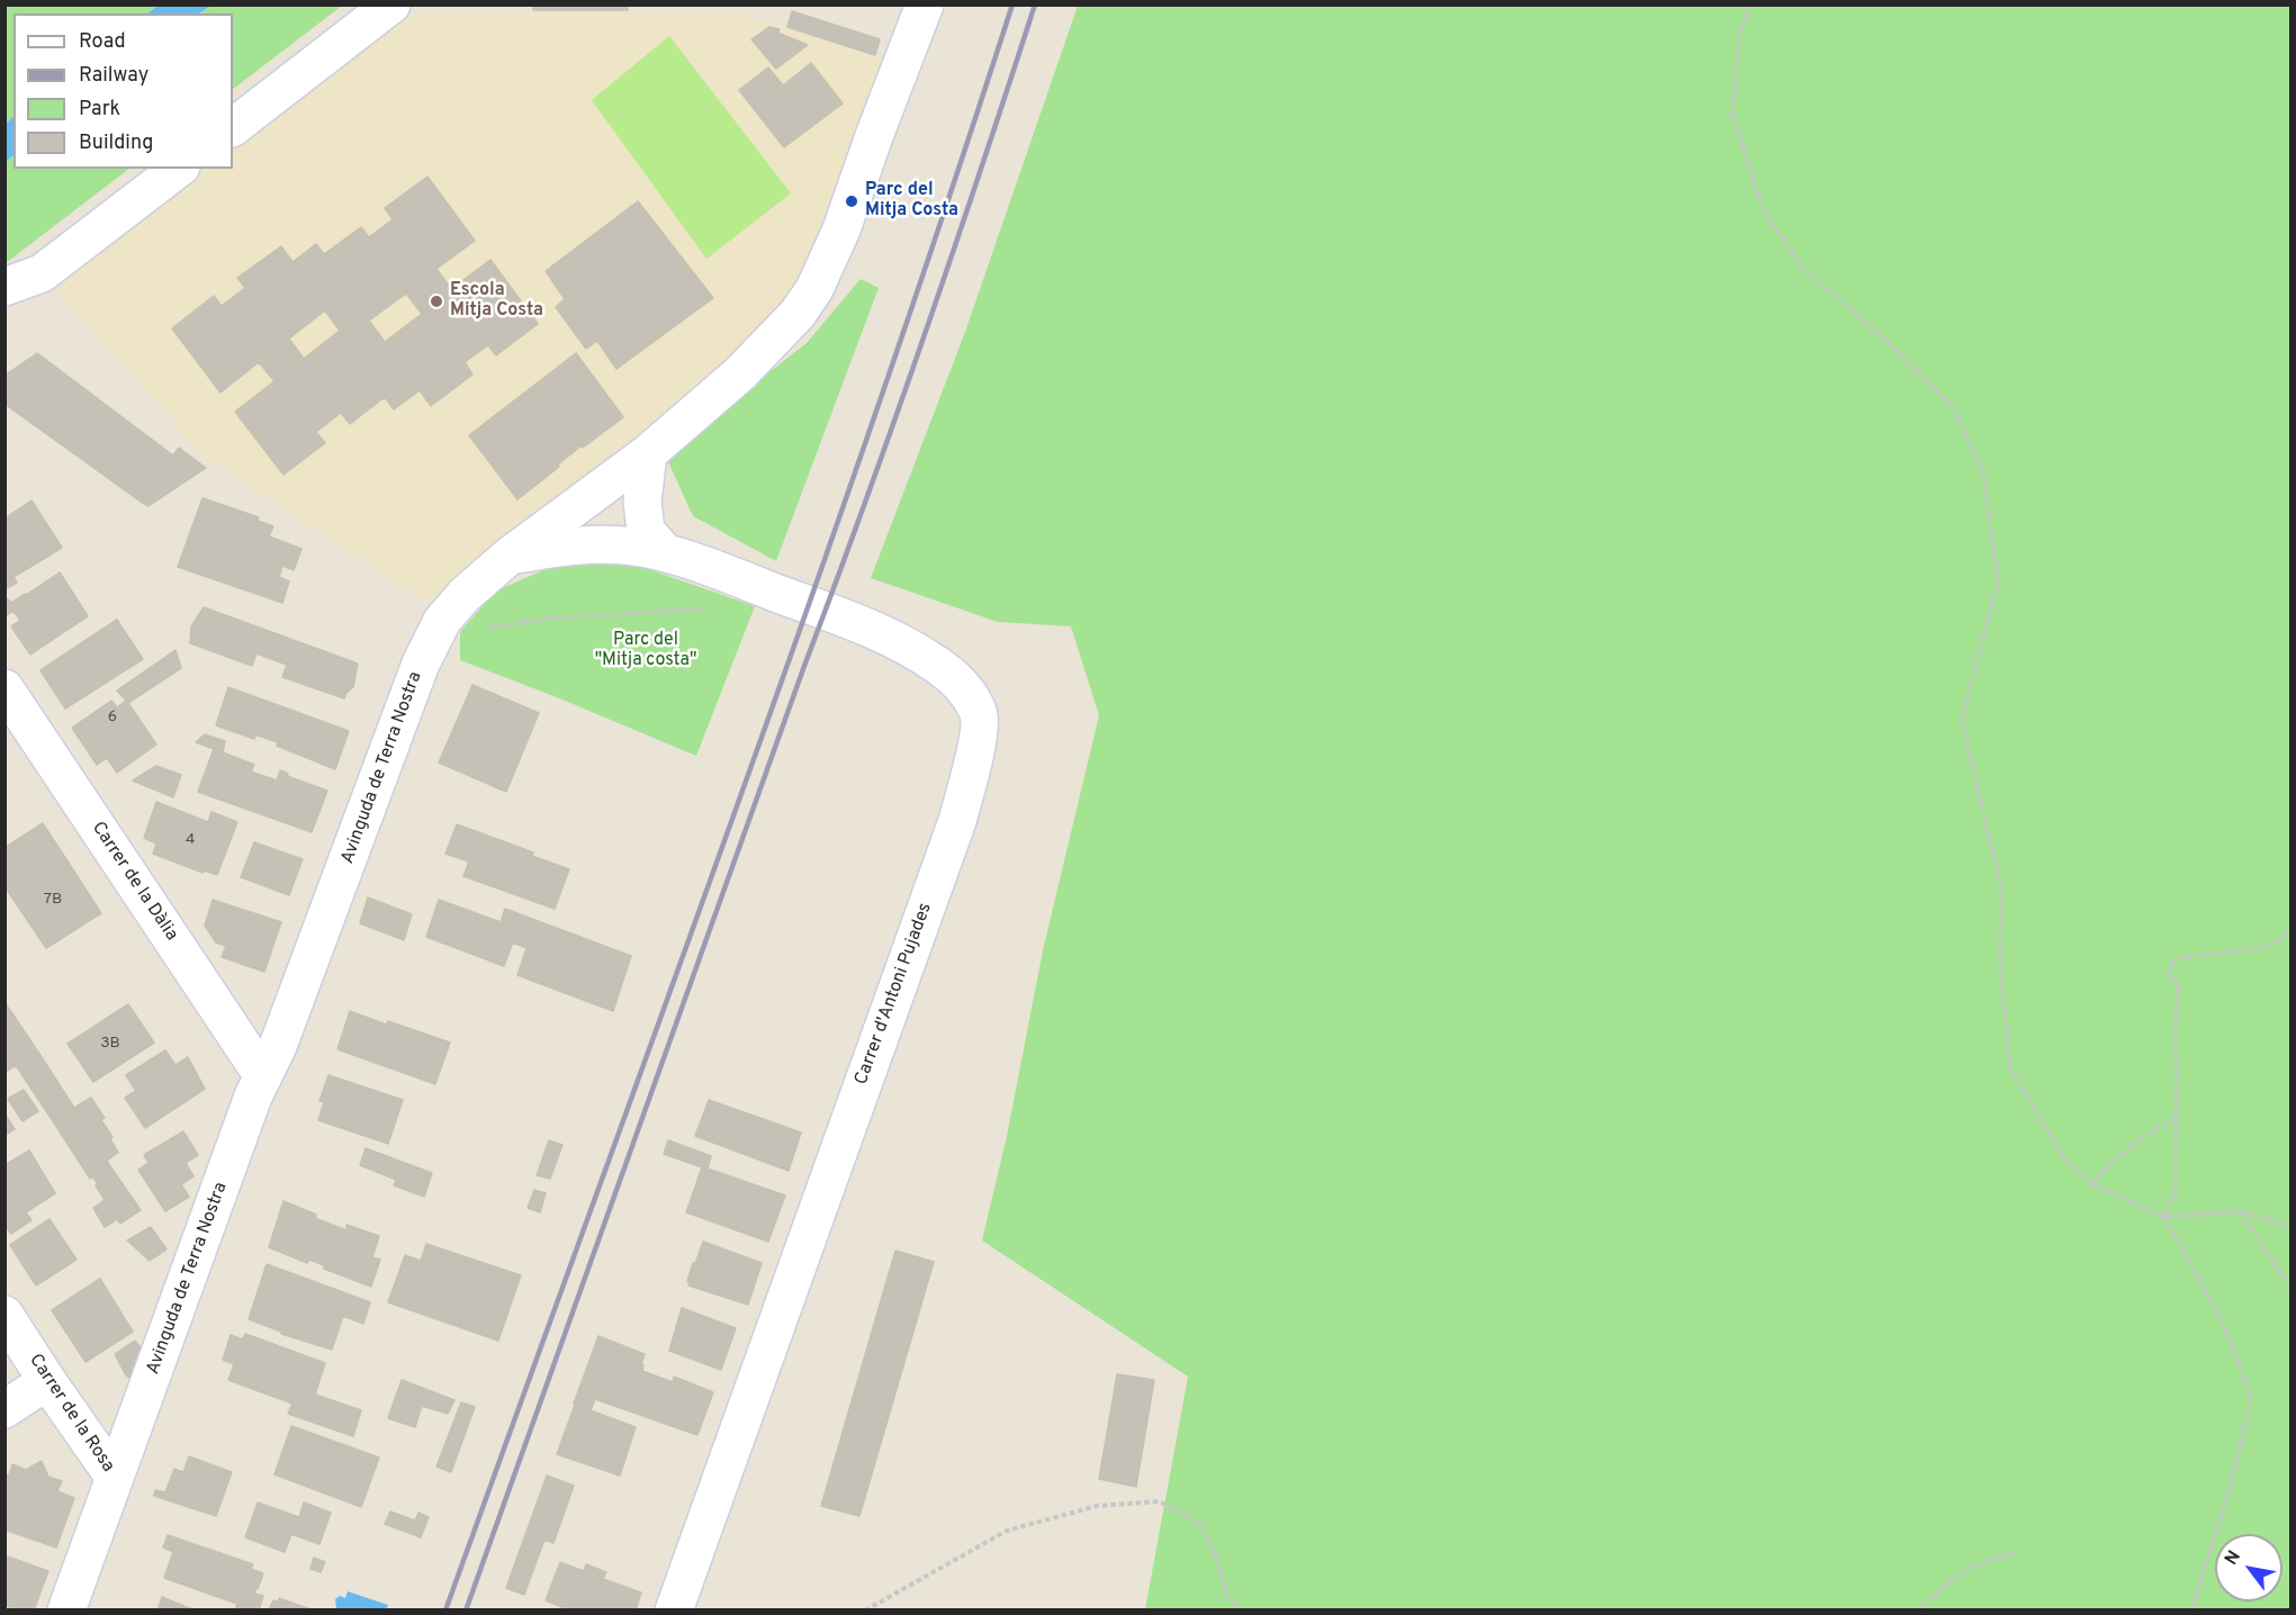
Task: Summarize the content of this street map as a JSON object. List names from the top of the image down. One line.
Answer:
{"streets":{"street":["Avinguda de Terra Nostra","Carrer de la Dàlia","Carrer d'Antoni Pujades","Carrer de la Rosa"]},"crossings":[["Avinguda de Terra Nostra","Carrer de la Dàlia"],["Avinguda de Terra Nostra","Carrer d'Antoni Pujades"],["Avinguda de Terra Nostra","Carrer de la Rosa"]],"parks":["Parc del \"Mitja costa\""],"places":["Parc del Mitja Costa","Escola Mitja Costa"],"house_numbers":["6","4","7B","3B"],"legend":["Road","Railway","Park","Building"],"north":"top left"}
